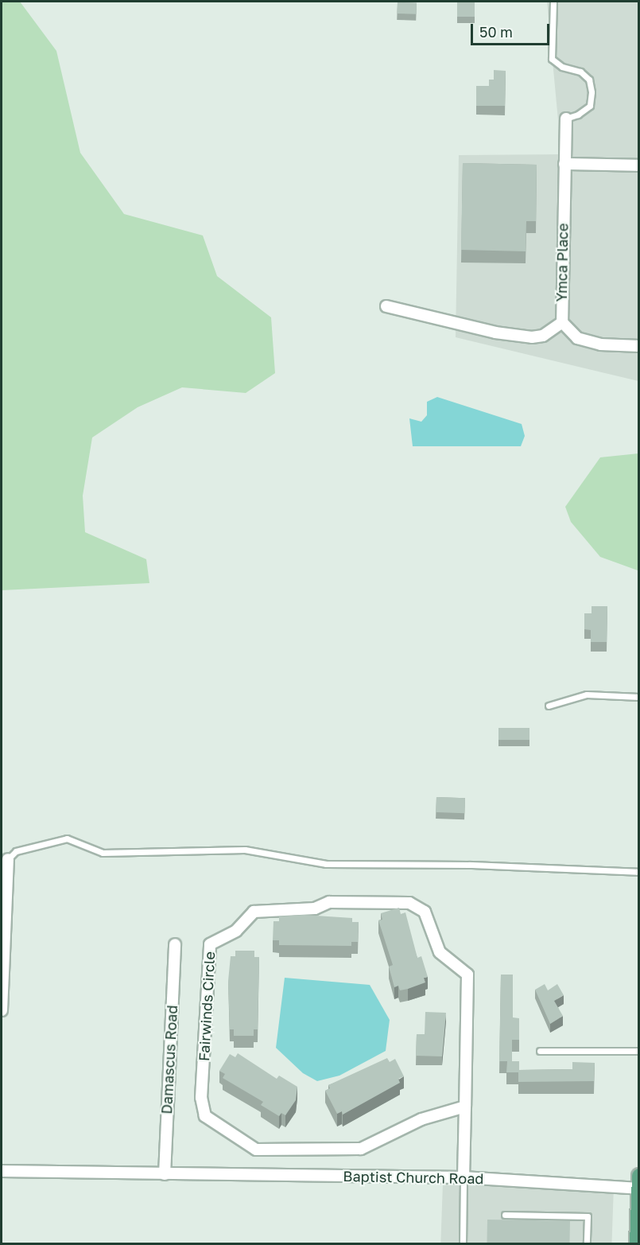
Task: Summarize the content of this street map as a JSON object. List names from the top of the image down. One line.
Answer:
{"streets":{"street":["Ymca Place","Fairwinds Circle","Damascus Road","Baptist Church Road"]},"crossings":[["Fairwinds Circle","Baptist Church Road"],["Damascus Road","Baptist Church Road"]],"scale_bar":"50 m"}
